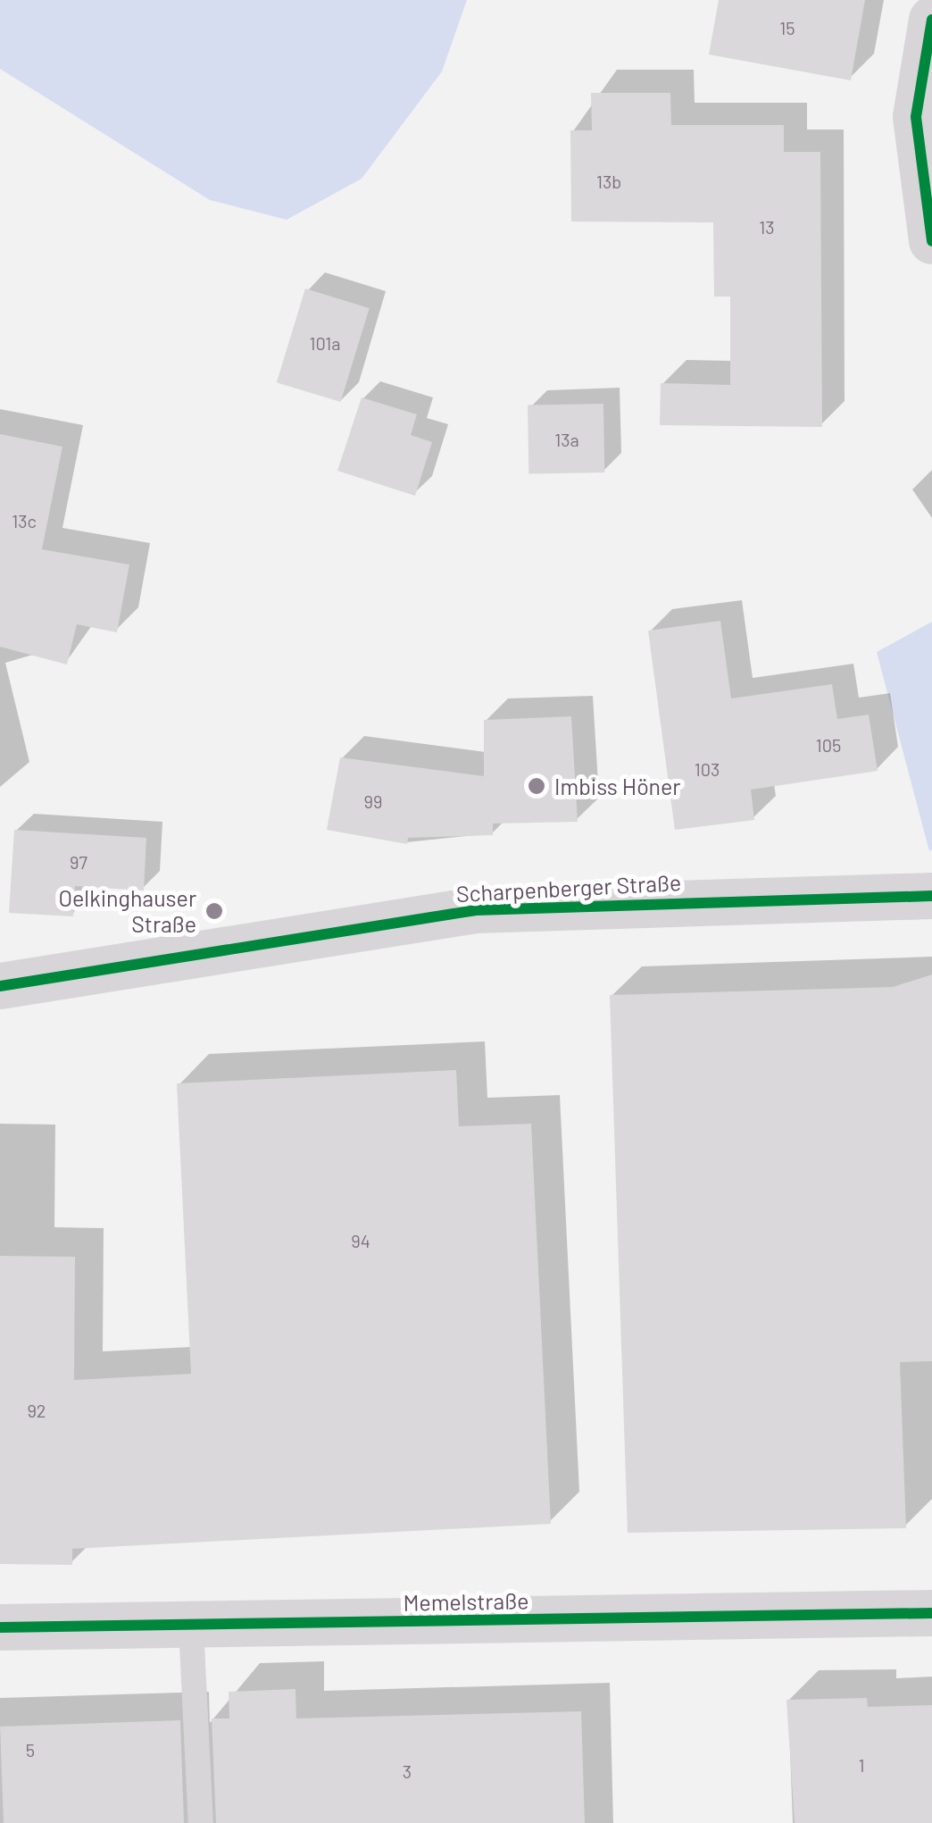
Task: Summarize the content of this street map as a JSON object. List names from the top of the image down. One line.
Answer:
{"streets":{"street":["Scharpenberger Straße","Memelstraße"]},"places":["Imbiss Höner","Oelkinghauser Straße"],"house_numbers":["15","13b","13","101a","13a","13c","105","103","99","97","94","92","5","1","3"]}
